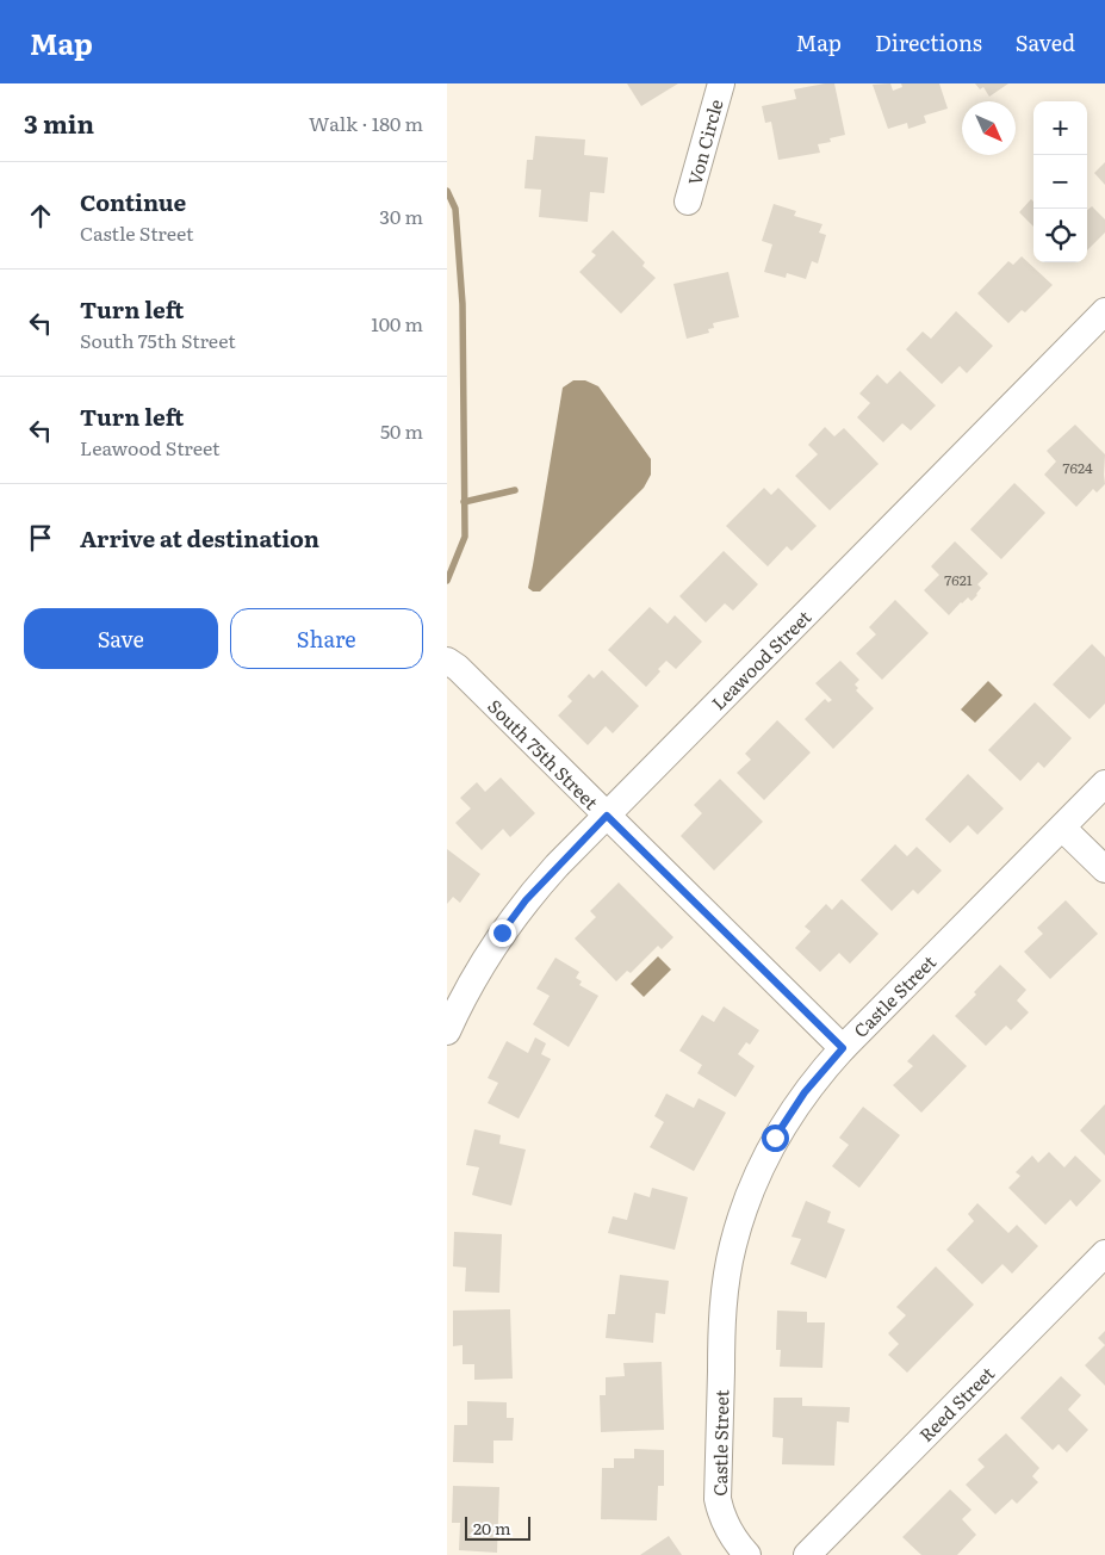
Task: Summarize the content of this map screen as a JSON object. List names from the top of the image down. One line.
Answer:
{"streets":{"street":["Von Circle","Leawood Street","South 75th Street","Castle Street","Reed Street"]},"crossings":[["Leawood Street","South 75th Street"],["South 75th Street","Castle Street"]],"house_numbers":["7624","7621"],"scale_bar":"20 m","north":"bottom right","page":{"header":"Map","nav":["Map","Directions","Saved"],"heading":["3 min","Walk · 180 m"],"map_buttons":["+","−"],"list":[["Continue","Castle Street","30 m"],["Turn left","South 75th Street","100 m"],["Turn left","Leawood Street","50 m"],"Arrive at destination"],"buttons":["Save","Share"],"scale":"20 m"}}
